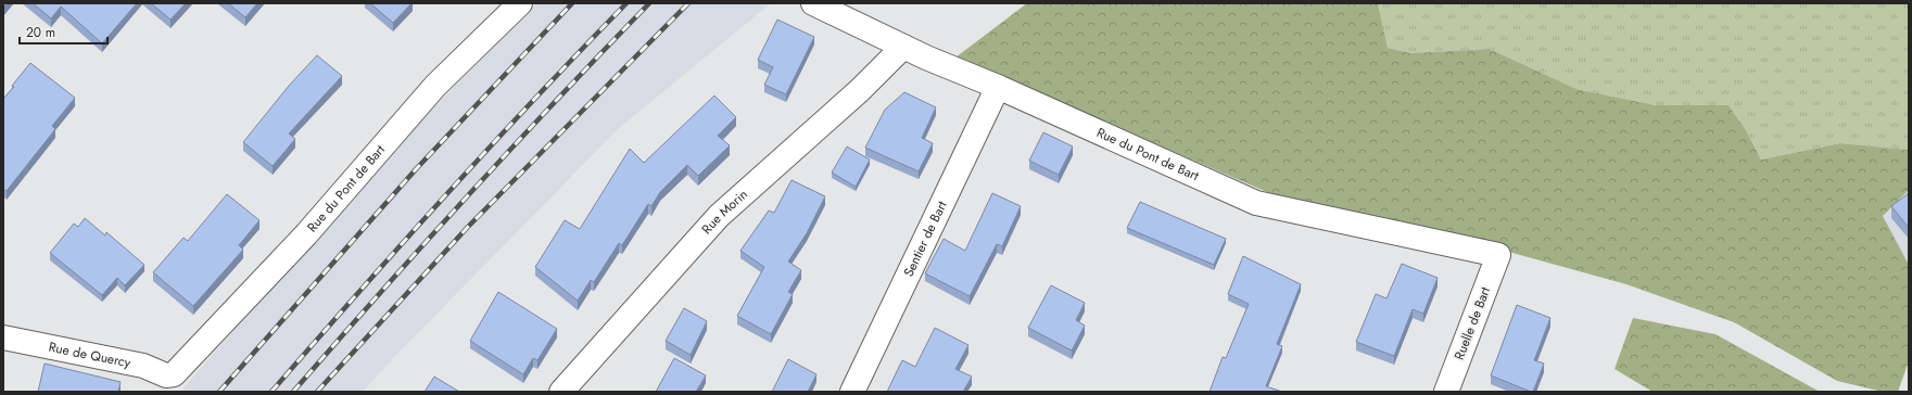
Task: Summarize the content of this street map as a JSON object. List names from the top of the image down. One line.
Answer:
{"streets":{"street":["Rue du Pont de Bart","Rue Morin","Sentier de Bart","Ruelle de Bart","Rue de Quercy"]},"crossings":[["Rue du Pont de Bart","Rue Morin"],["Rue du Pont de Bart","Sentier de Bart"],["Rue du Pont de Bart","Ruelle de Bart"],["Rue du Pont de Bart","Rue de Quercy"]],"scale_bar":"20 m"}
